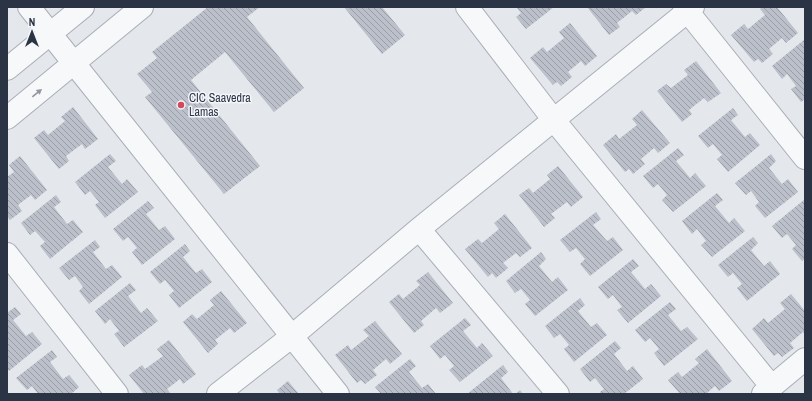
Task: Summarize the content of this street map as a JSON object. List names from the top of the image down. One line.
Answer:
{"places":["CIC Saavedra Lamas"],"north":"top"}
